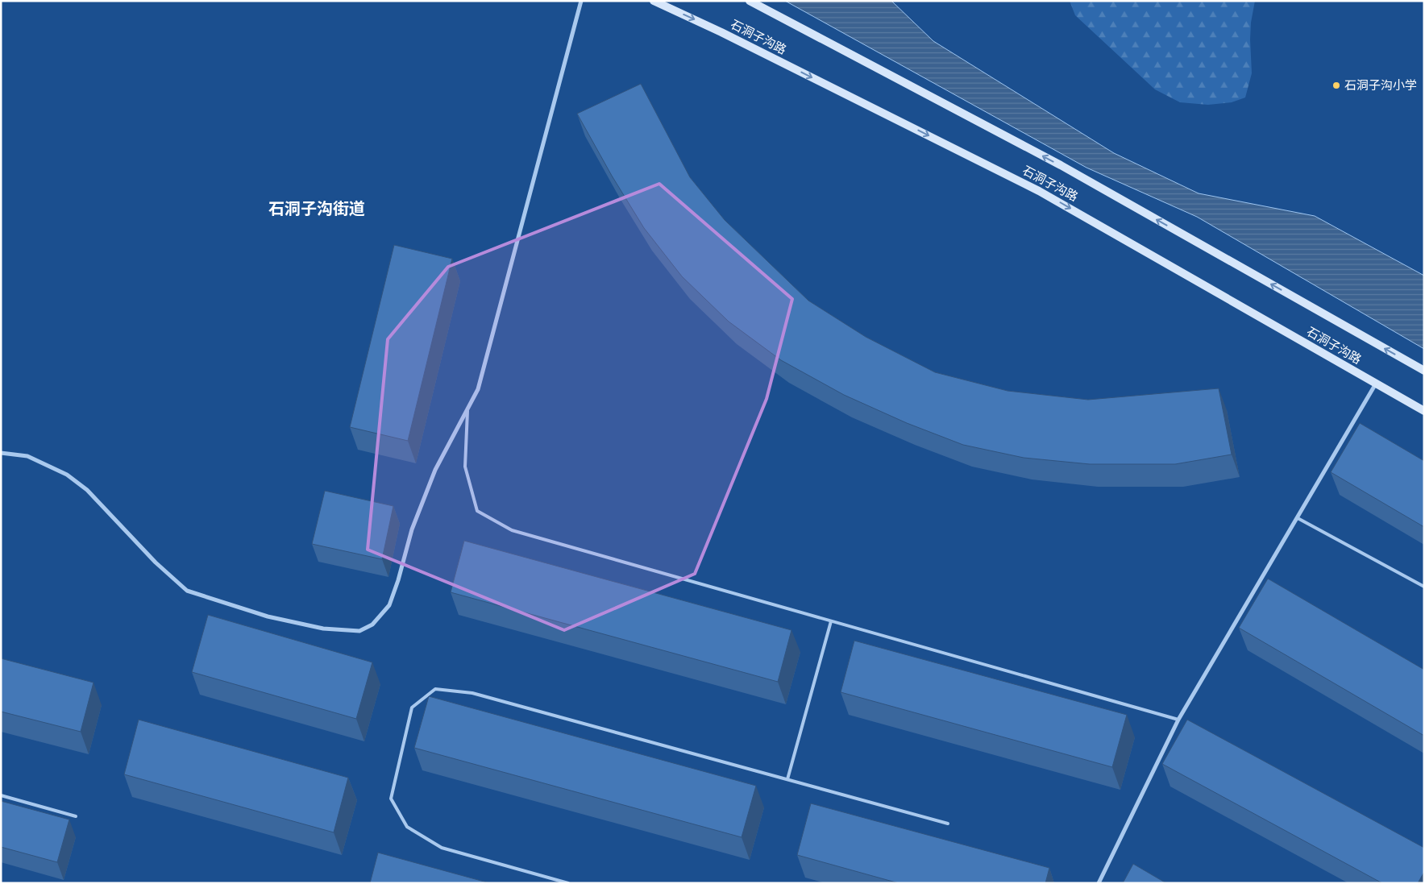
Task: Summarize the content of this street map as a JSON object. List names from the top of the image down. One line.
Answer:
{"streets":{"main road":["石洞子沟路"]},"districts":["石洞子沟街道"],"places":["石洞子沟小学"]}
